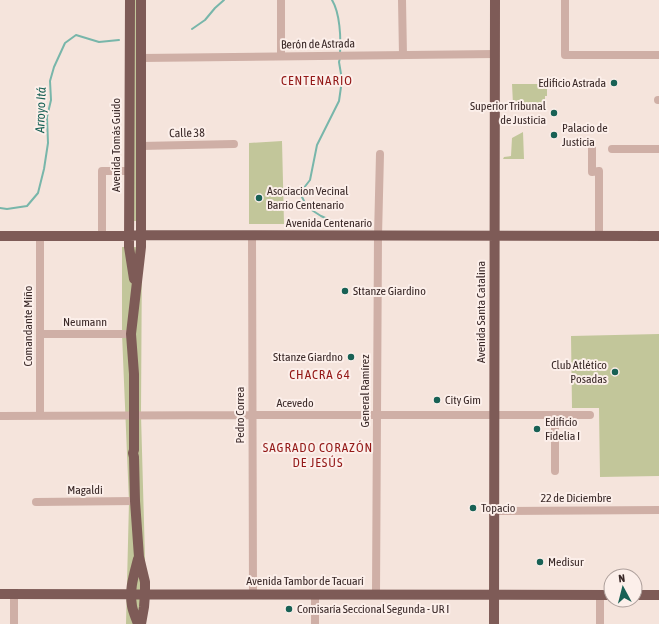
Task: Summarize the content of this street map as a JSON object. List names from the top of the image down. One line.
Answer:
{"streets":{"main road":["Avenida Tomás Guido","Avenida Centenario","Avenida Santa Catalina","Avenida Tambor de Tacuarí"],"street":["Berón de Astrada","Calle 38","Neumann","Comandante Miño","General Ramírez","Acevedo","Pedro Correa","Magaldi","22 de Diciembre"]},"crossings":[["Berón de Astrada","Avenida Tomás Guido"],["Berón de Astrada","Avenida Santa Catalina"],["Calle 38","Avenida Tomás Guido"],["Avenida Tomás Guido","Avenida Centenario"],["Avenida Tomás Guido","Neumann"],["Avenida Tomás Guido","Acevedo"],["Avenida Tomás Guido","Magaldi"],["Avenida Tomás Guido","Avenida Tambor de Tacuarí"],["Avenida Centenario","Avenida Santa Catalina"],["Avenida Centenario","Comandante Miño"],["Avenida Centenario","General Ramírez"],["Avenida Centenario","Pedro Correa"],["Avenida Santa Catalina","Acevedo"],["Avenida Santa Catalina","22 de Diciembre"],["Avenida Santa Catalina","Avenida Tambor de Tacuarí"],["Neumann","Comandante Miño"],["Comandante Miño","Acevedo"],["General Ramírez","Acevedo"],["General Ramírez","Avenida Tambor de Tacuarí"],["Acevedo","Pedro Correa"],["Pedro Correa","Avenida Tambor de Tacuarí"]],"districts":["CENTENARIO","CHACRA 64","SAGRADO CORAZÓN DE JESÚS"],"water":["Arroyo Itá"],"places":["Edificio Astrada","Superior Tribunal de Justicia","Palacio de Justicia","Asociacion Vecinal Barrio Centenario","Sttanze Giardino","Sttanze Giardno","Club Atlético Posadas","City Gim","Edificio Fidelia I","Topacio","Medisur","Comisaría Seccional Segunda - UR I"],"north":"top"}
